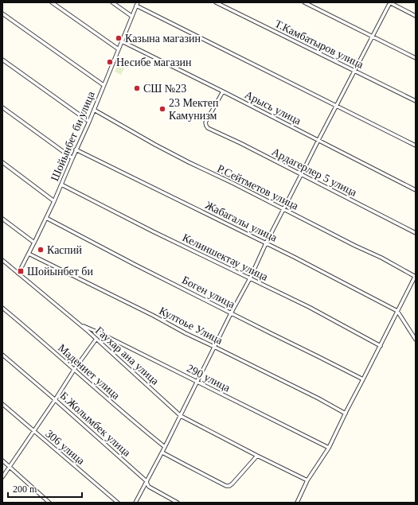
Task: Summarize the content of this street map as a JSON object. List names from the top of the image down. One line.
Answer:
{"streets":{"street":["Т.Камбатыров улица","Арысь улица","Шойынбет би улица","Ардагерлер 5 улица","Р.Сейтметов улица","Жабагалы улица","Келиншектау улица","Боген улица","Култоье Улица","Гаухар ана улица","Мадениет улица","290 улица","Б.Жолымбек улица","306 улица"]},"crossings":[["Арысь улица","Шойынбет би улица"],["Арысь улица","Ардагерлер 5 улица"],["Шойынбет би улица","Р.Сейтметов улица"],["Шойынбет би улица","Жабагалы улица"],["Шойынбет би улица","Келиншектау улица"],["Шойынбет би улица","Боген улица"],["Шойынбет би улица","Култоье Улица"],["Шойынбет би улица","Гаухар ана улица"],["Гаухар ана улица","290 улица"]],"places":{"other":["Казына магазин","Несибе магазин","СШ №23","23 Мектеп Камунизм","Каспий"],"transit":["Шойынбет би"]},"scale_bar":"200 m"}
